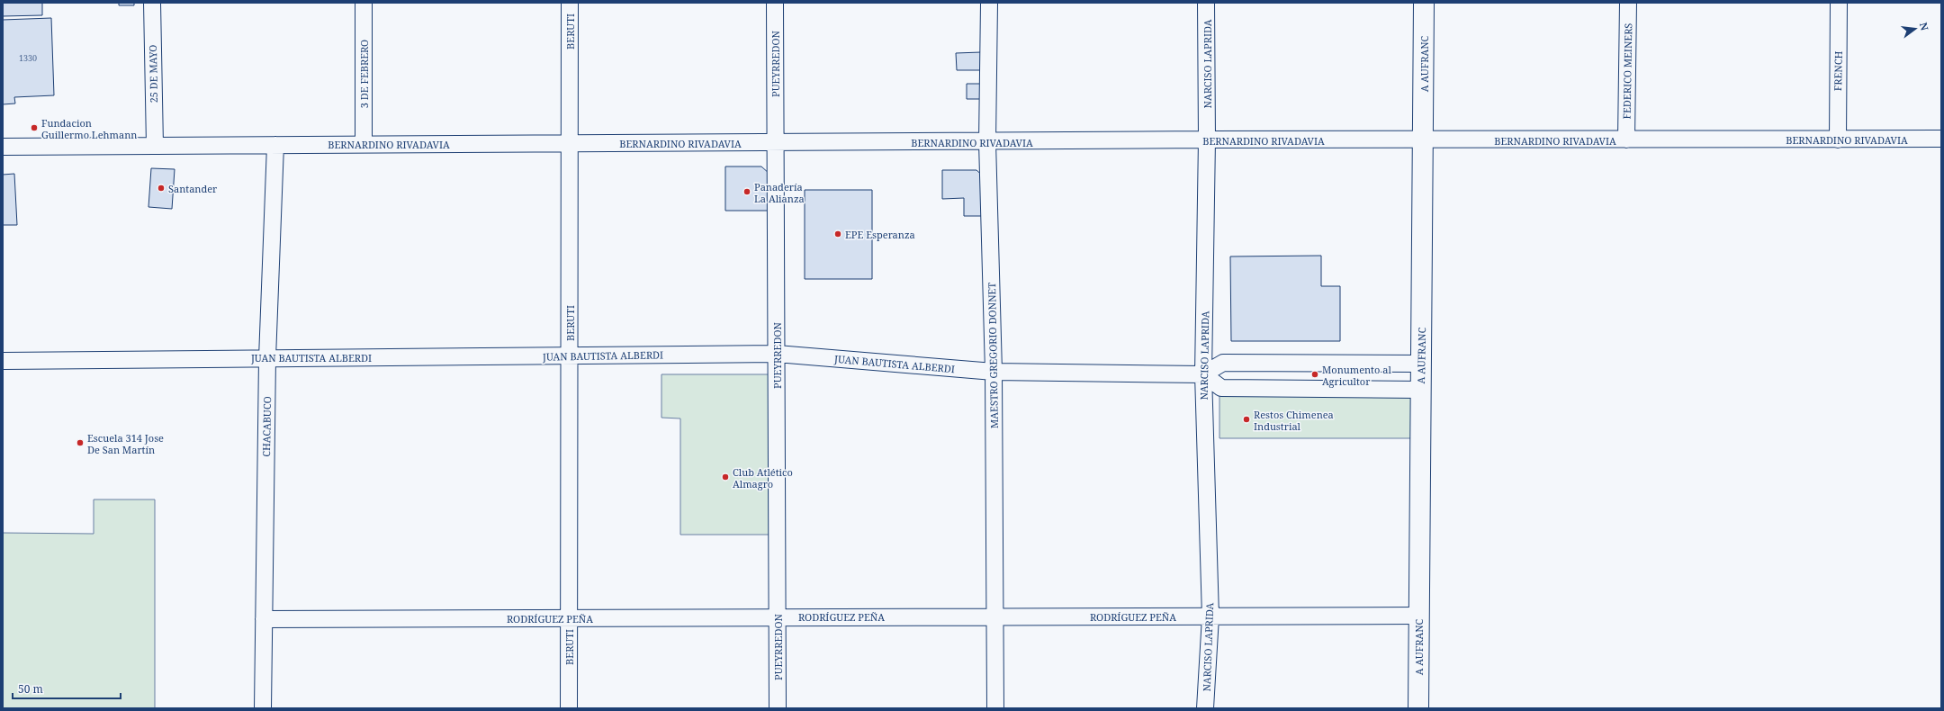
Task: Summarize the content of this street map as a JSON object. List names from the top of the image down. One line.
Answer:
{"streets":{"main road":["A AUFRANC"],"street":["BERUTI","PUEYRREDON","NARCISO LAPRIDA","FEDERICO MEINERS","FRENCH","25 DE MAYO","3 DE FEBRERO","BERNARDINO RIVADAVIA","JUAN BAUTISTA ALBERDI","MAESTRO GREGORIO DONNET","CHACABUCO","RODRÍGUEZ PEÑA"]},"crossings":[["BERUTI","BERNARDINO RIVADAVIA"],["BERUTI","JUAN BAUTISTA ALBERDI"],["BERUTI","RODRÍGUEZ PEÑA"],["PUEYRREDON","BERNARDINO RIVADAVIA"],["PUEYRREDON","JUAN BAUTISTA ALBERDI"],["PUEYRREDON","RODRÍGUEZ PEÑA"],["NARCISO LAPRIDA","BERNARDINO RIVADAVIA"],["NARCISO LAPRIDA","JUAN BAUTISTA ALBERDI"],["NARCISO LAPRIDA","RODRÍGUEZ PEÑA"],["A AUFRANC","BERNARDINO RIVADAVIA"],["A AUFRANC","RODRÍGUEZ PEÑA"],["FEDERICO MEINERS","BERNARDINO RIVADAVIA"],["FRENCH","BERNARDINO RIVADAVIA"],["25 DE MAYO","BERNARDINO RIVADAVIA"],["3 DE FEBRERO","BERNARDINO RIVADAVIA"],["BERNARDINO RIVADAVIA","MAESTRO GREGORIO DONNET"],["BERNARDINO RIVADAVIA","CHACABUCO"],["JUAN BAUTISTA ALBERDI","MAESTRO GREGORIO DONNET"],["JUAN BAUTISTA ALBERDI","CHACABUCO"],["MAESTRO GREGORIO DONNET","RODRÍGUEZ PEÑA"],["CHACABUCO","RODRÍGUEZ PEÑA"]],"places":["Fundacion Guillermo Lehmann","Santander","Panadería La Alianza","EPE Esperanza","Monumento al Agricultor","Restos Chimenea Industrial","Escuela 314 Jose De San Martín","Club Atlético Almagro"],"house_numbers":["1330"],"scale_bar":"50 m","north":"right"}
